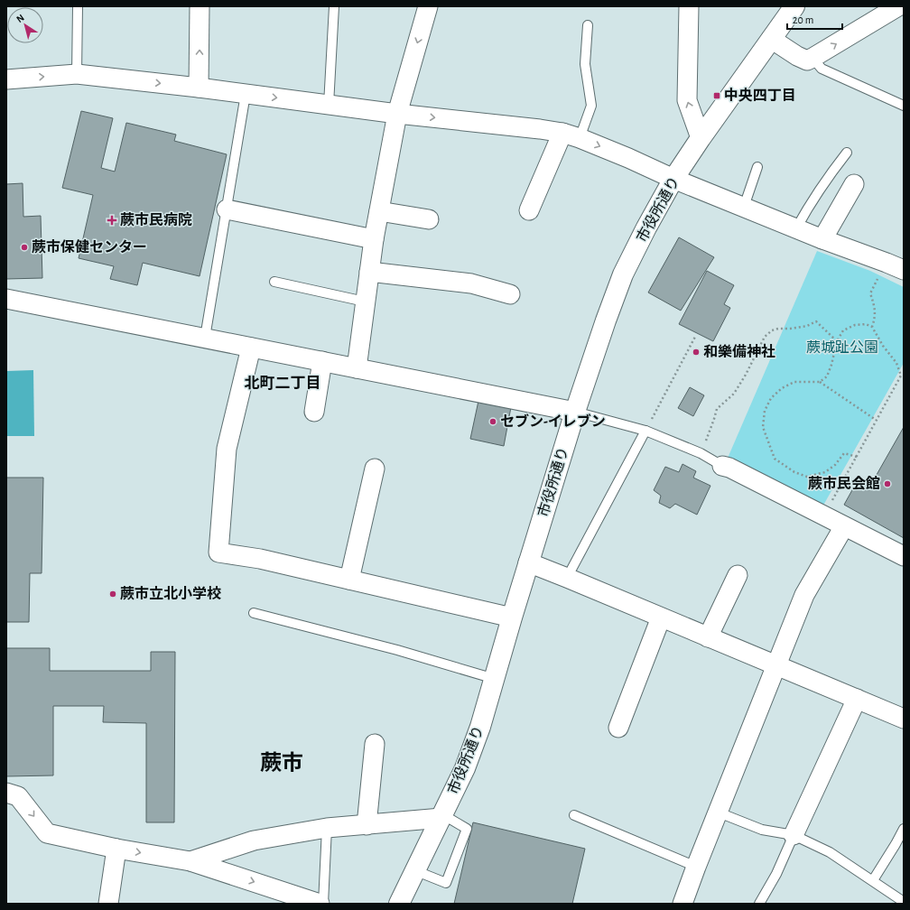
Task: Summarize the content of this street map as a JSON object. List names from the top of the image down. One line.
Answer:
{"streets":{"main road":["市役所通り"]},"districts":["北町二丁目","蕨市"],"parks":["蕨城趾公園"],"places":{"transit":["中央四丁目"],"health":["蕨市民病院"],"other":["蕨市保健センター","和樂備神社","セブン-イレブン","蕨市民会館","蕨市立北小学校"]},"scale_bar":"20 m","north":"top left"}
